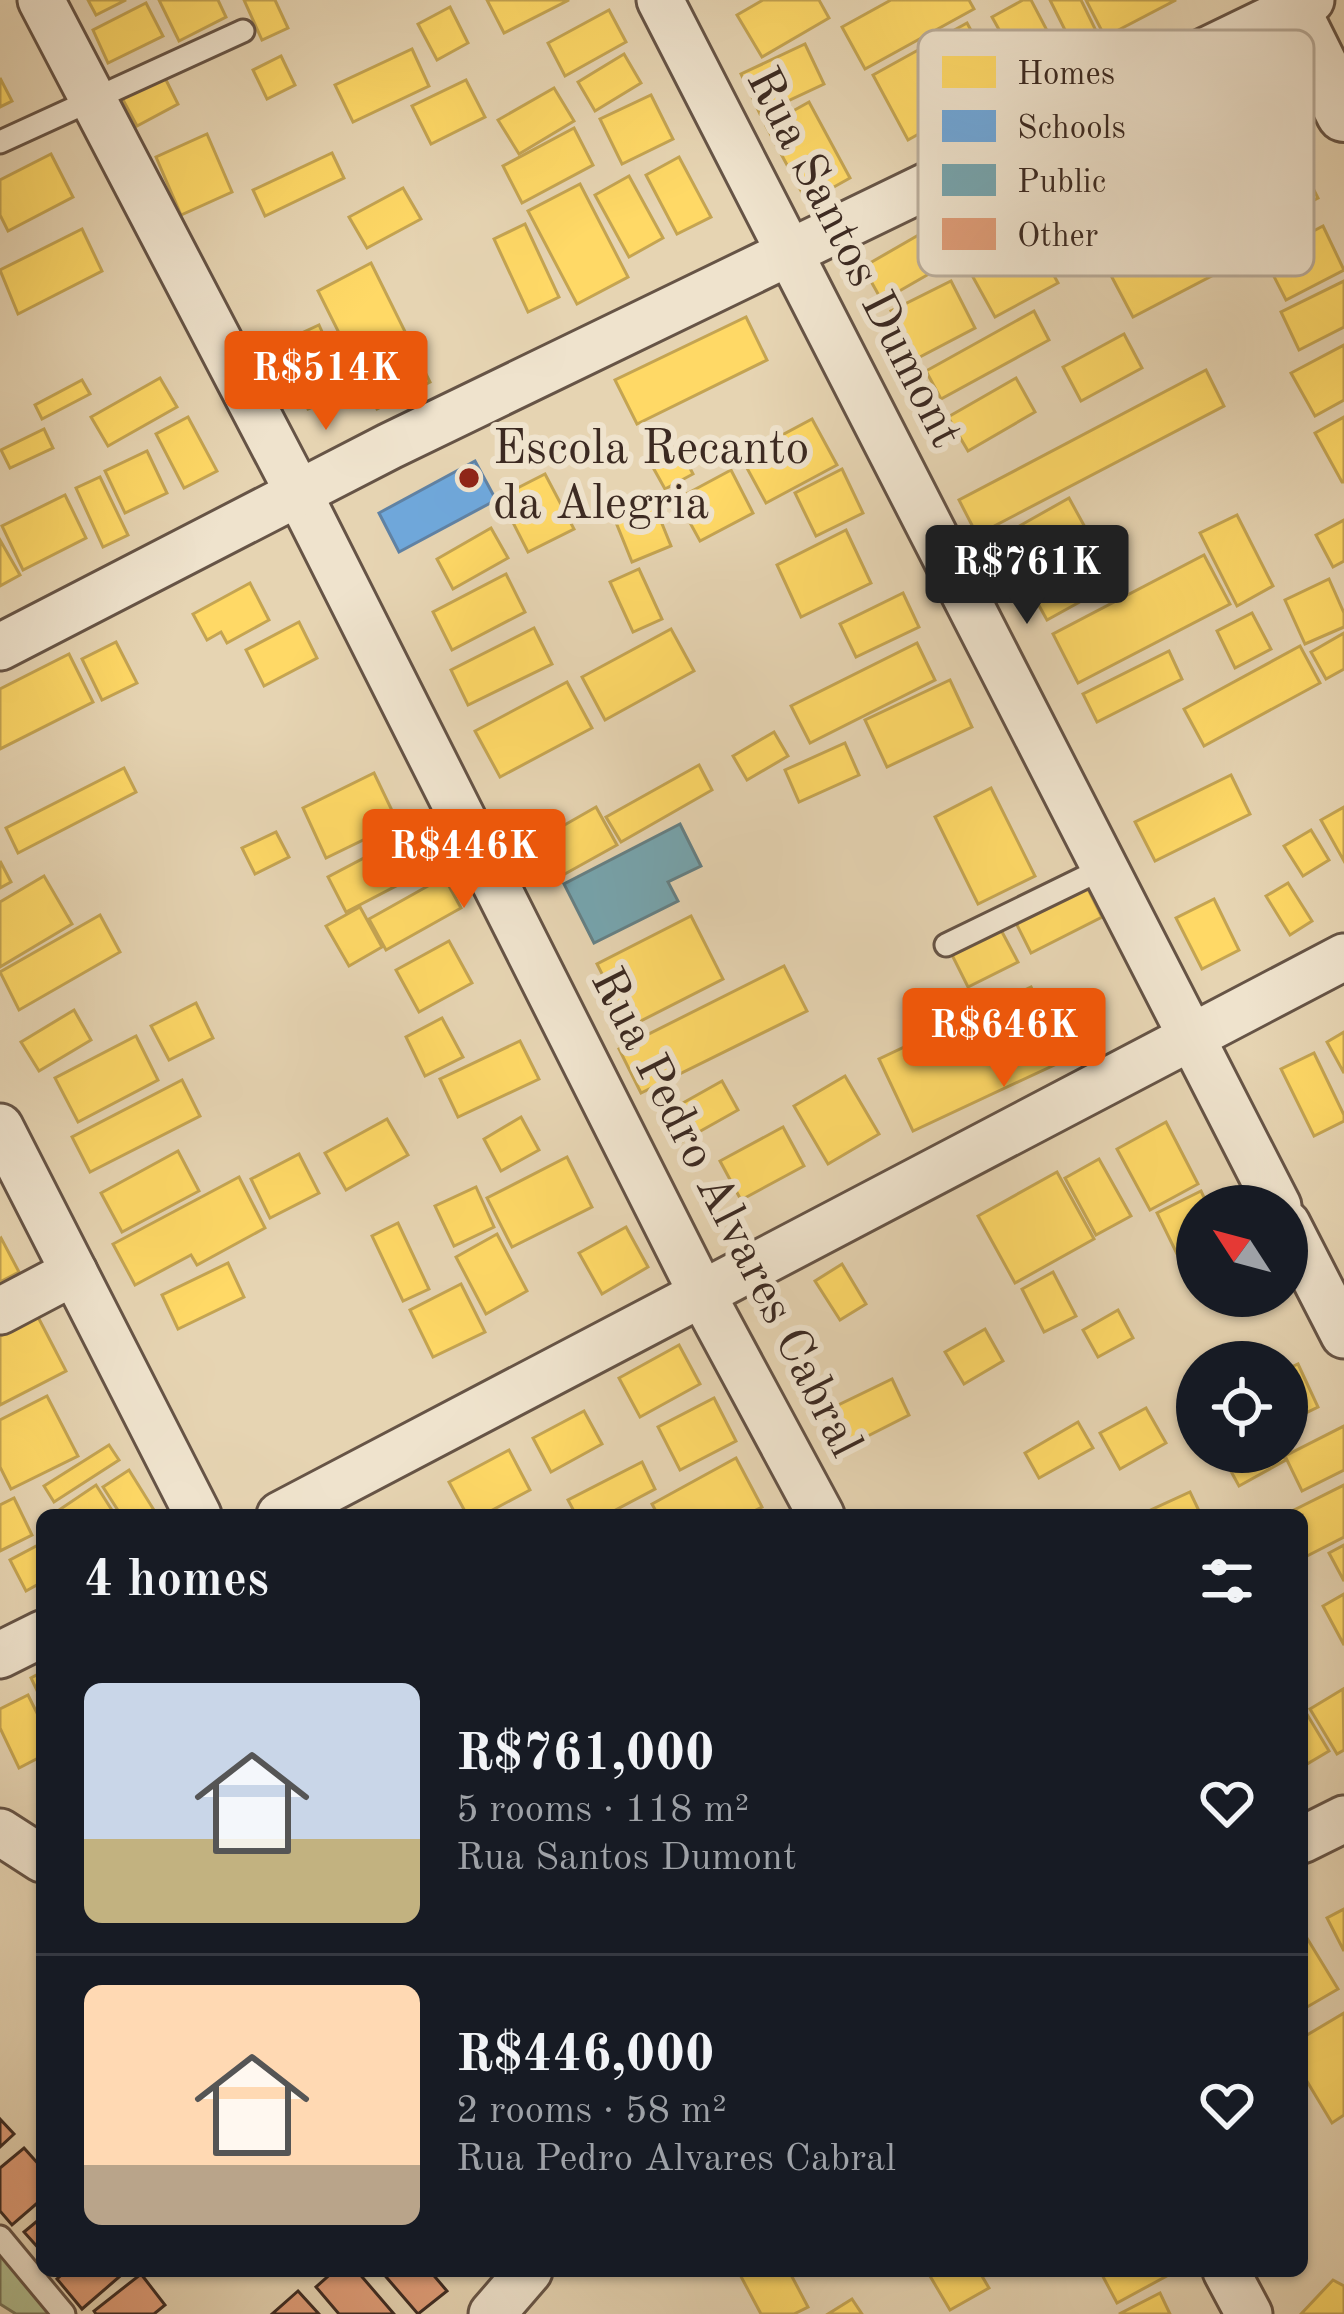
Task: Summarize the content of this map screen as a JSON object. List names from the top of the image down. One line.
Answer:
{"streets":{"street":["Rua Santos Dumont","Rua Pedro Alvares Cabral"]},"places":["Escola Recanto da Alegria"],"legend":["Homes","Schools","Public","Other"],"north":"top left","page":{"price":["R$514K","R$761K","R$446K","R$646K"],"heading":"4 homes","list":[{"name":"R$761,000","note":"5 rooms · 118 m² · Rua Santos Dumont"},{"name":"R$446,000","note":"2 rooms · 58 m² · Rua Pedro Alvares Cabral"}]}}
